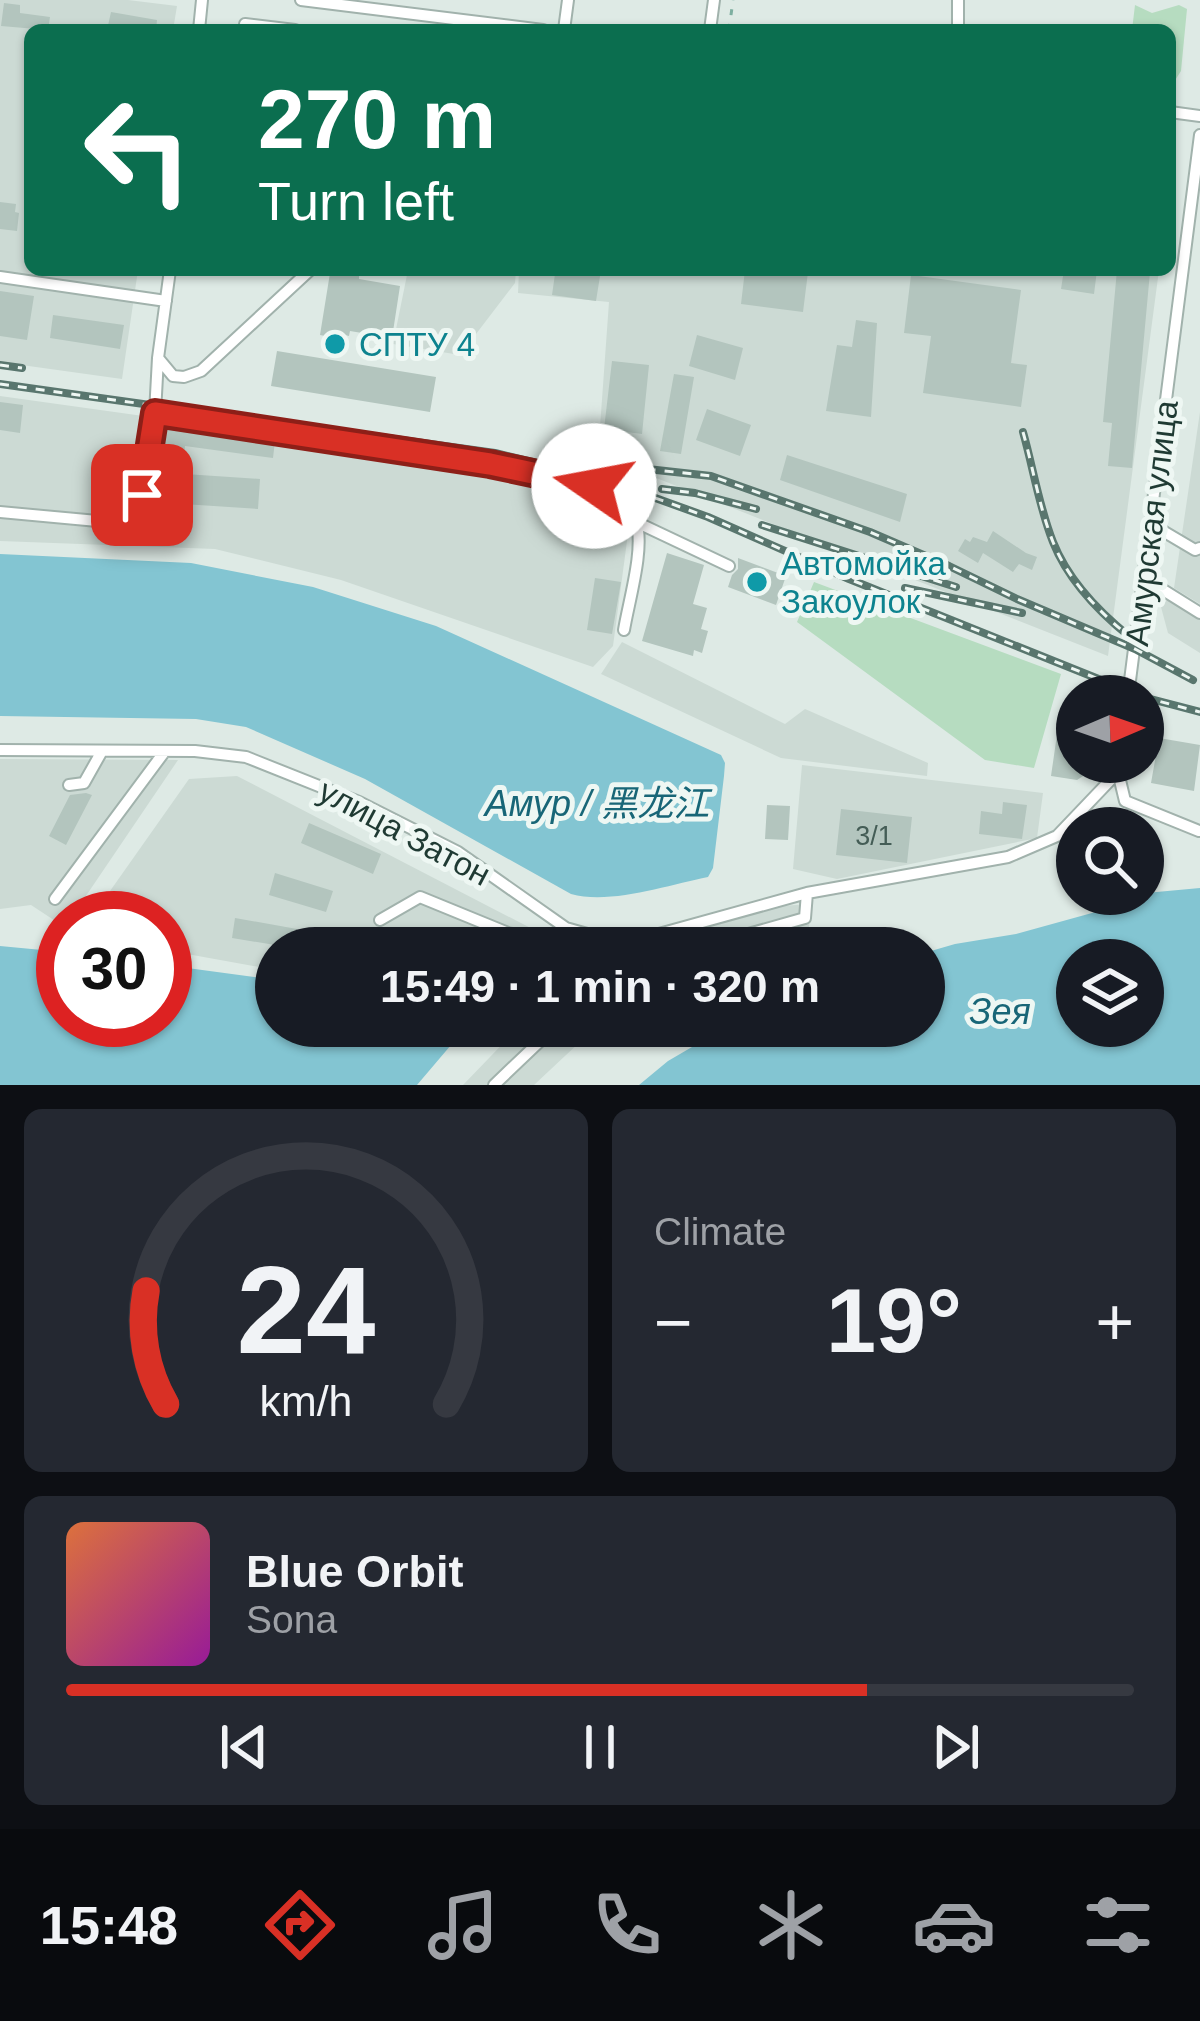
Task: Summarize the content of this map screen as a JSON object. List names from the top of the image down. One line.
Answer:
{"streets":{"street":["Амурская улица","улица Затон"]},"water":["Амур / 黑龙江","Зея"],"places":["СПТУ 4","Автомойка Закоулок"],"house_numbers":["3/1"],"north":"right","page":{"turn":["270 m","Turn left"],"limit":"30","trip":"15:49 · 1 min · 320 m","tile":"Climate","heat":["−","19°","+"],"song":["Blue Orbit","Sona"],"tabs":"15:48","gauge":["24","km/h"]}}
